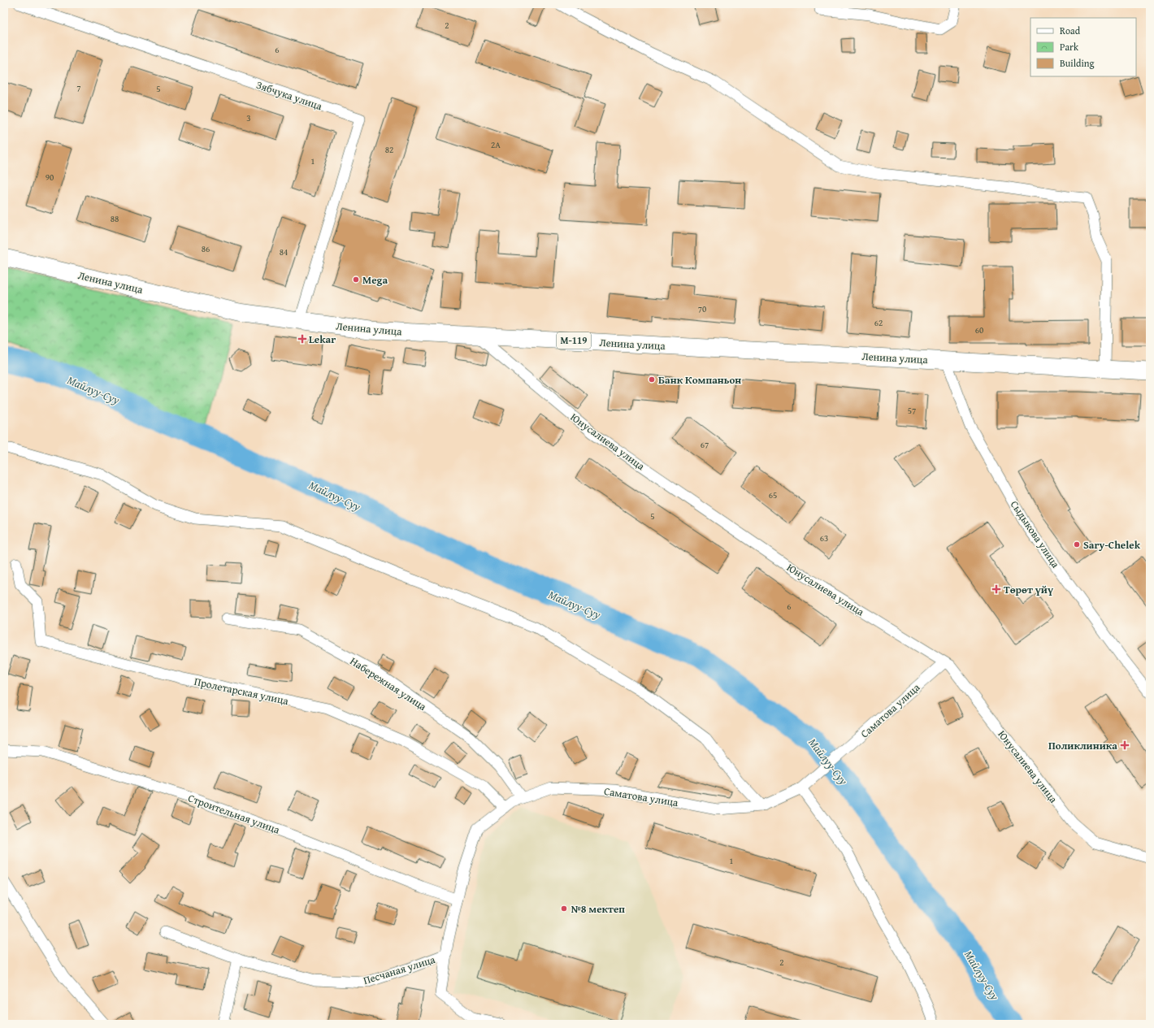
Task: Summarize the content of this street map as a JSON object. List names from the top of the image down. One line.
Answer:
{"streets":{"main road":["Ленина улица","М-119"],"street":["Зябчука улица","Юнусалиева улица","Сыдыкова улица","Набережная улица","Пролетарская улица","Саматова улица","Строительная улица","Песчаная улица"]},"crossings":[["Зябчука улица","Ленина улица"],["Ленина улица","Юнусалиева улица"],["Ленина улица","Сыдыкова улица"],["Юнусалиева улица","Саматова улица"],["Набережная улица","Саматова улица"],["Пролетарская улица","Саматова улица"],["Саматова улица","Строительная улица"],["Саматова улица","Песчаная улица"]],"water":["Майлуу-Суу"],"places":{"other":["Mega","Банк Компаньон","Sary-Chelek","№8 мектеп"],"health":["Lekar","Төрөт үйү","Поликлиника"]},"house_numbers":["2","6","7","5","3","2А","82","1","90","88","86","84","70","62","60","57","67","65","5","63","6","1","2"],"legend":["Road","Park","Building"]}
